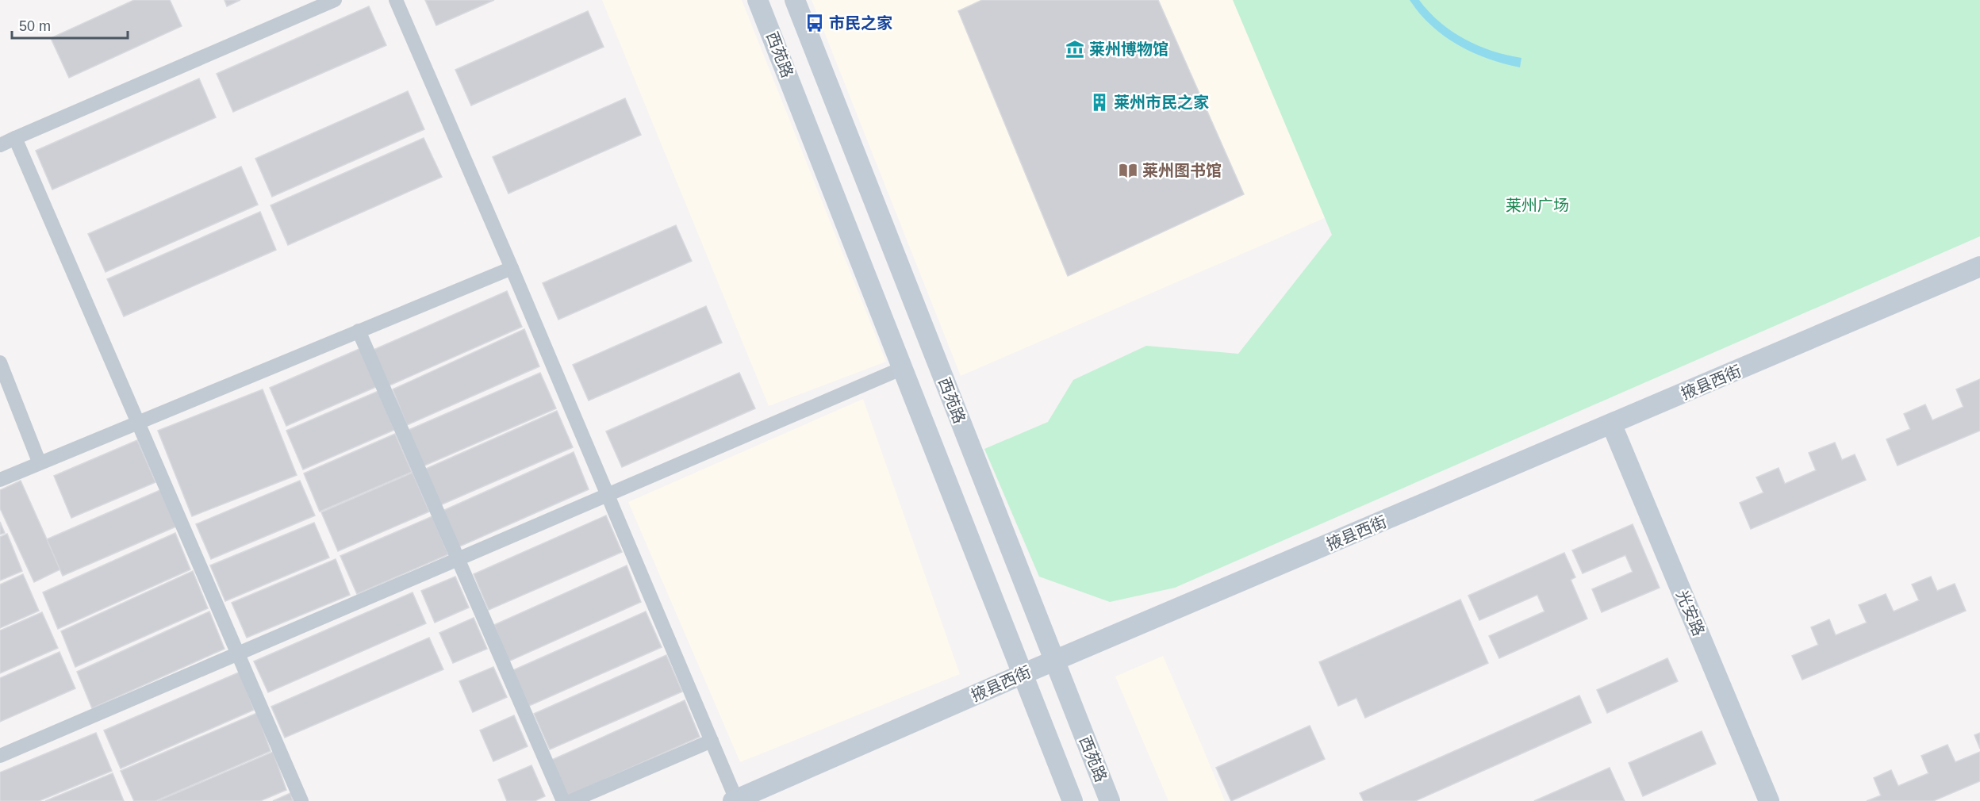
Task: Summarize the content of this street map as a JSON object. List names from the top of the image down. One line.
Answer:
{"streets":{"main road":["西苑路","掖县西街","光安路"]},"crossings":[["西苑路","掖县西街"],["掖县西街","光安路"]],"parks":["莱州广场"],"places":{"bus stop":["市民之家"],"museum":["莱州博物馆"],"building":["莱州市民之家"],"library":["莱州图书馆"]},"scale_bar":"50 m"}
